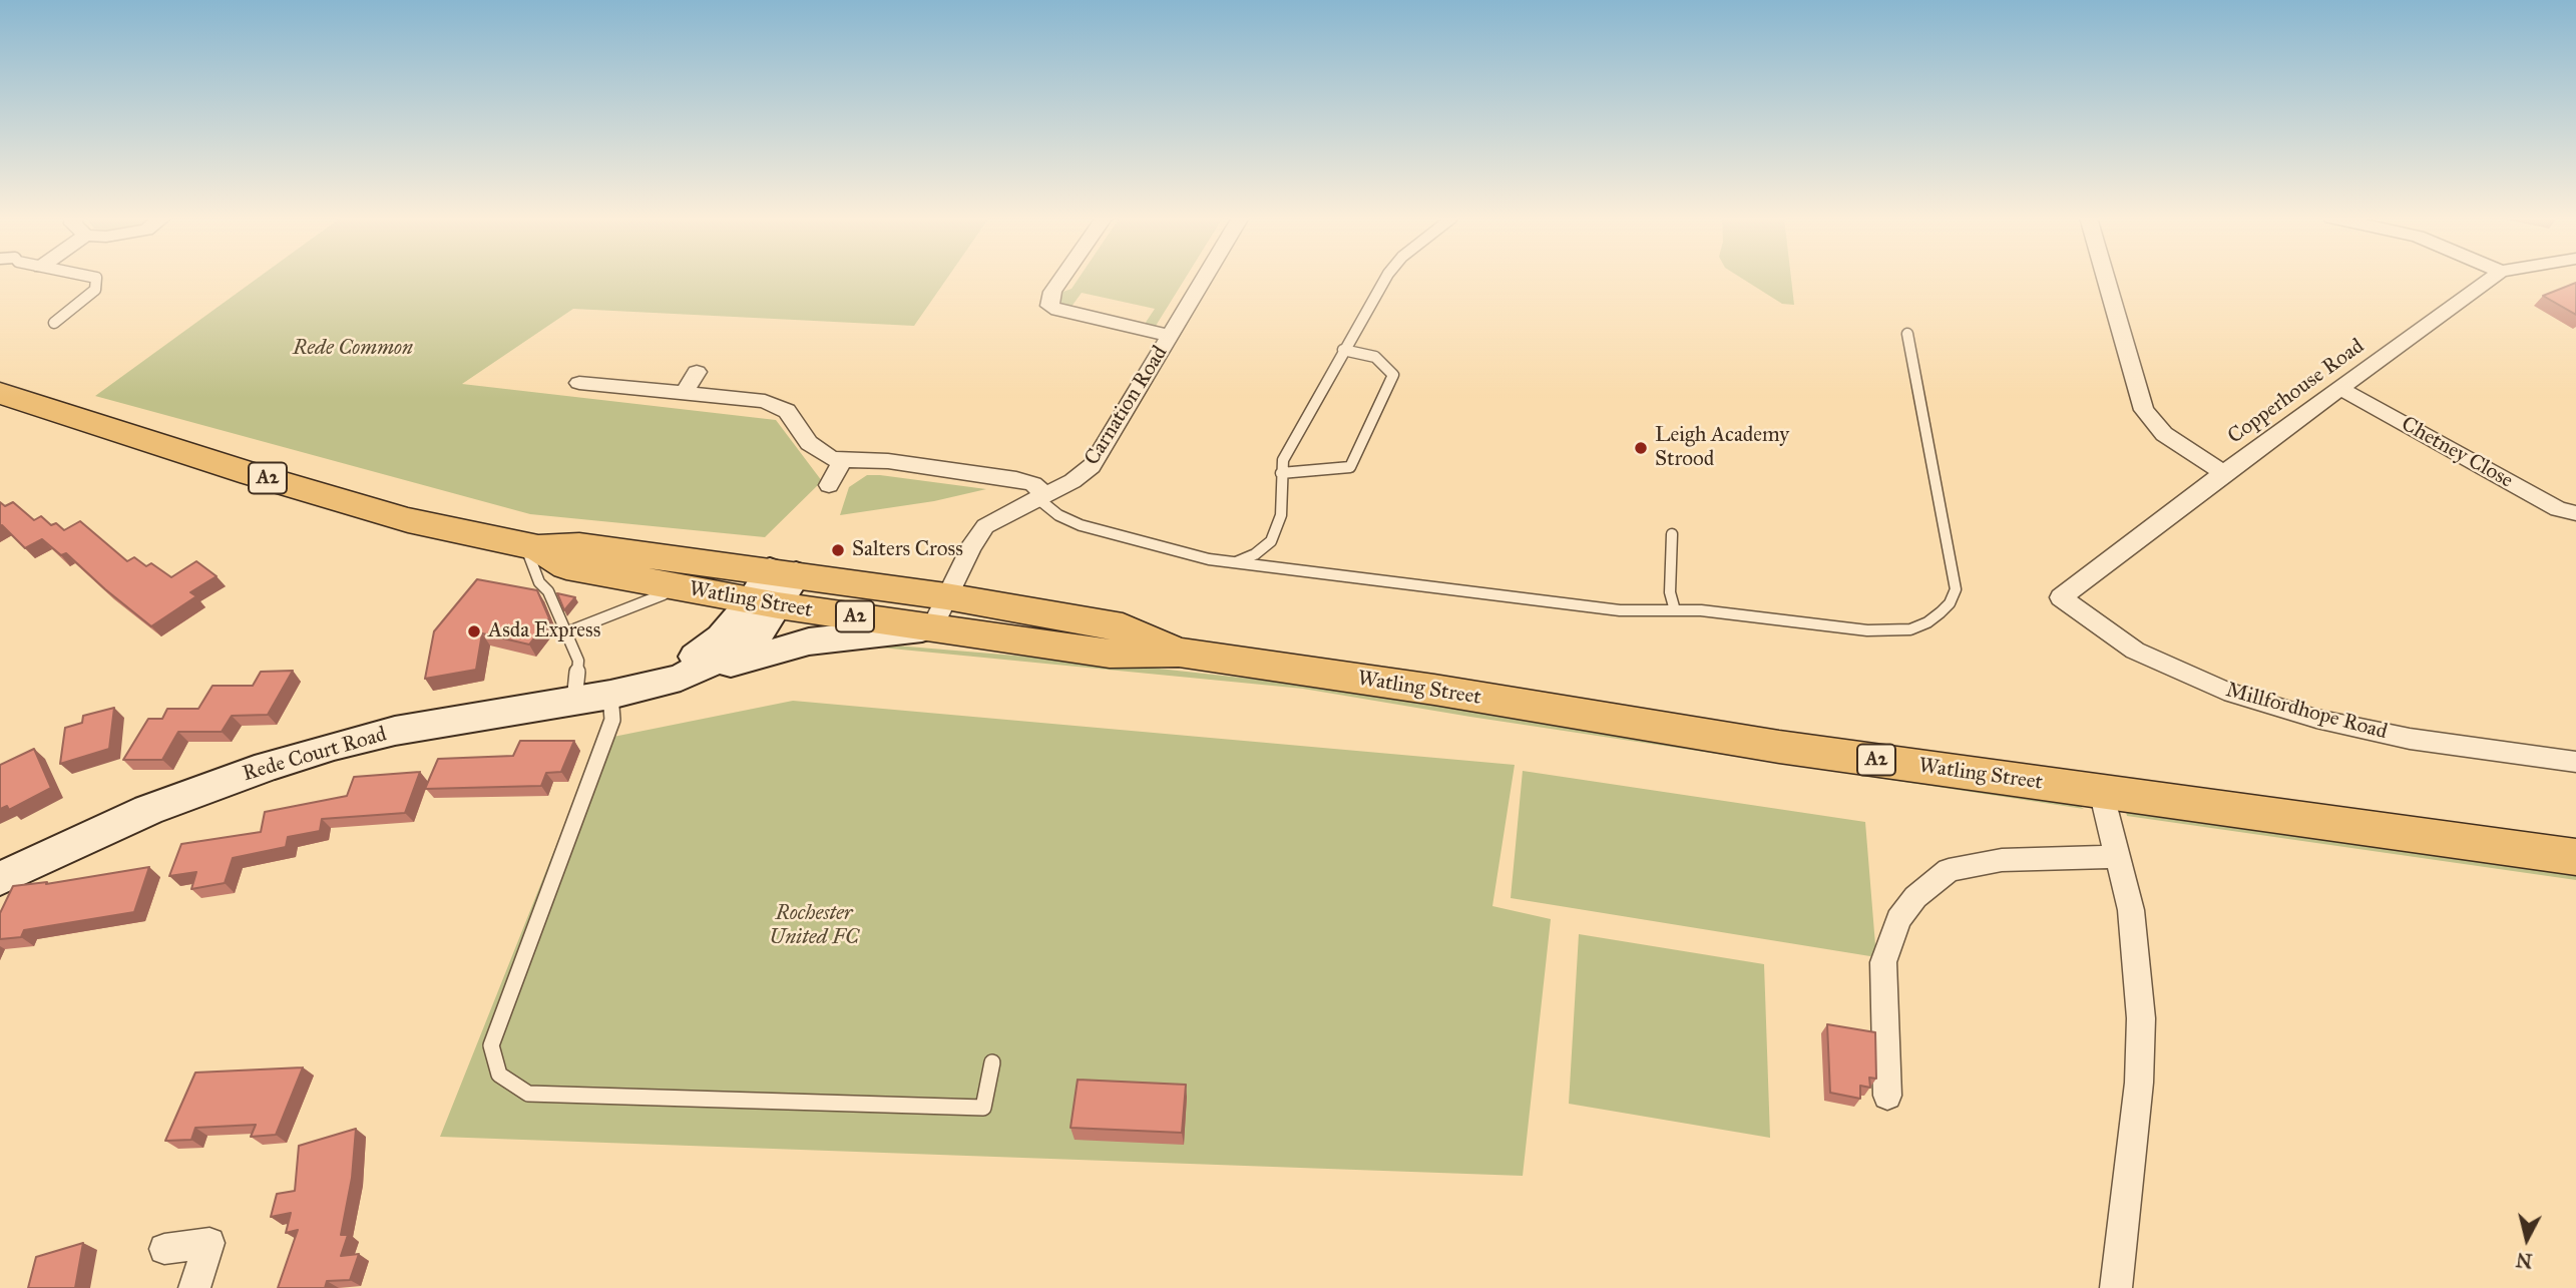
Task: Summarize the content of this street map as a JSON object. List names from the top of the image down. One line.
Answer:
{"streets":{"main road":["A2","Watling Street","Rede Court Road"],"street":["Copperhouse Road","Carnation Road","Chetney Close","Millfordhope Road"]},"crossings":[["Copperhouse Road","Chetney Close"],["Copperhouse Road","Millfordhope Road"],["Carnation Road","Watling Street"],["A2","Watling Street"],["Watling Street","Rede Court Road"]],"parks":["Rede Common","Rochester United FC"],"places":["Leigh Academy Strood","Salters Cross","Asda Express"],"north":"bottom"}
